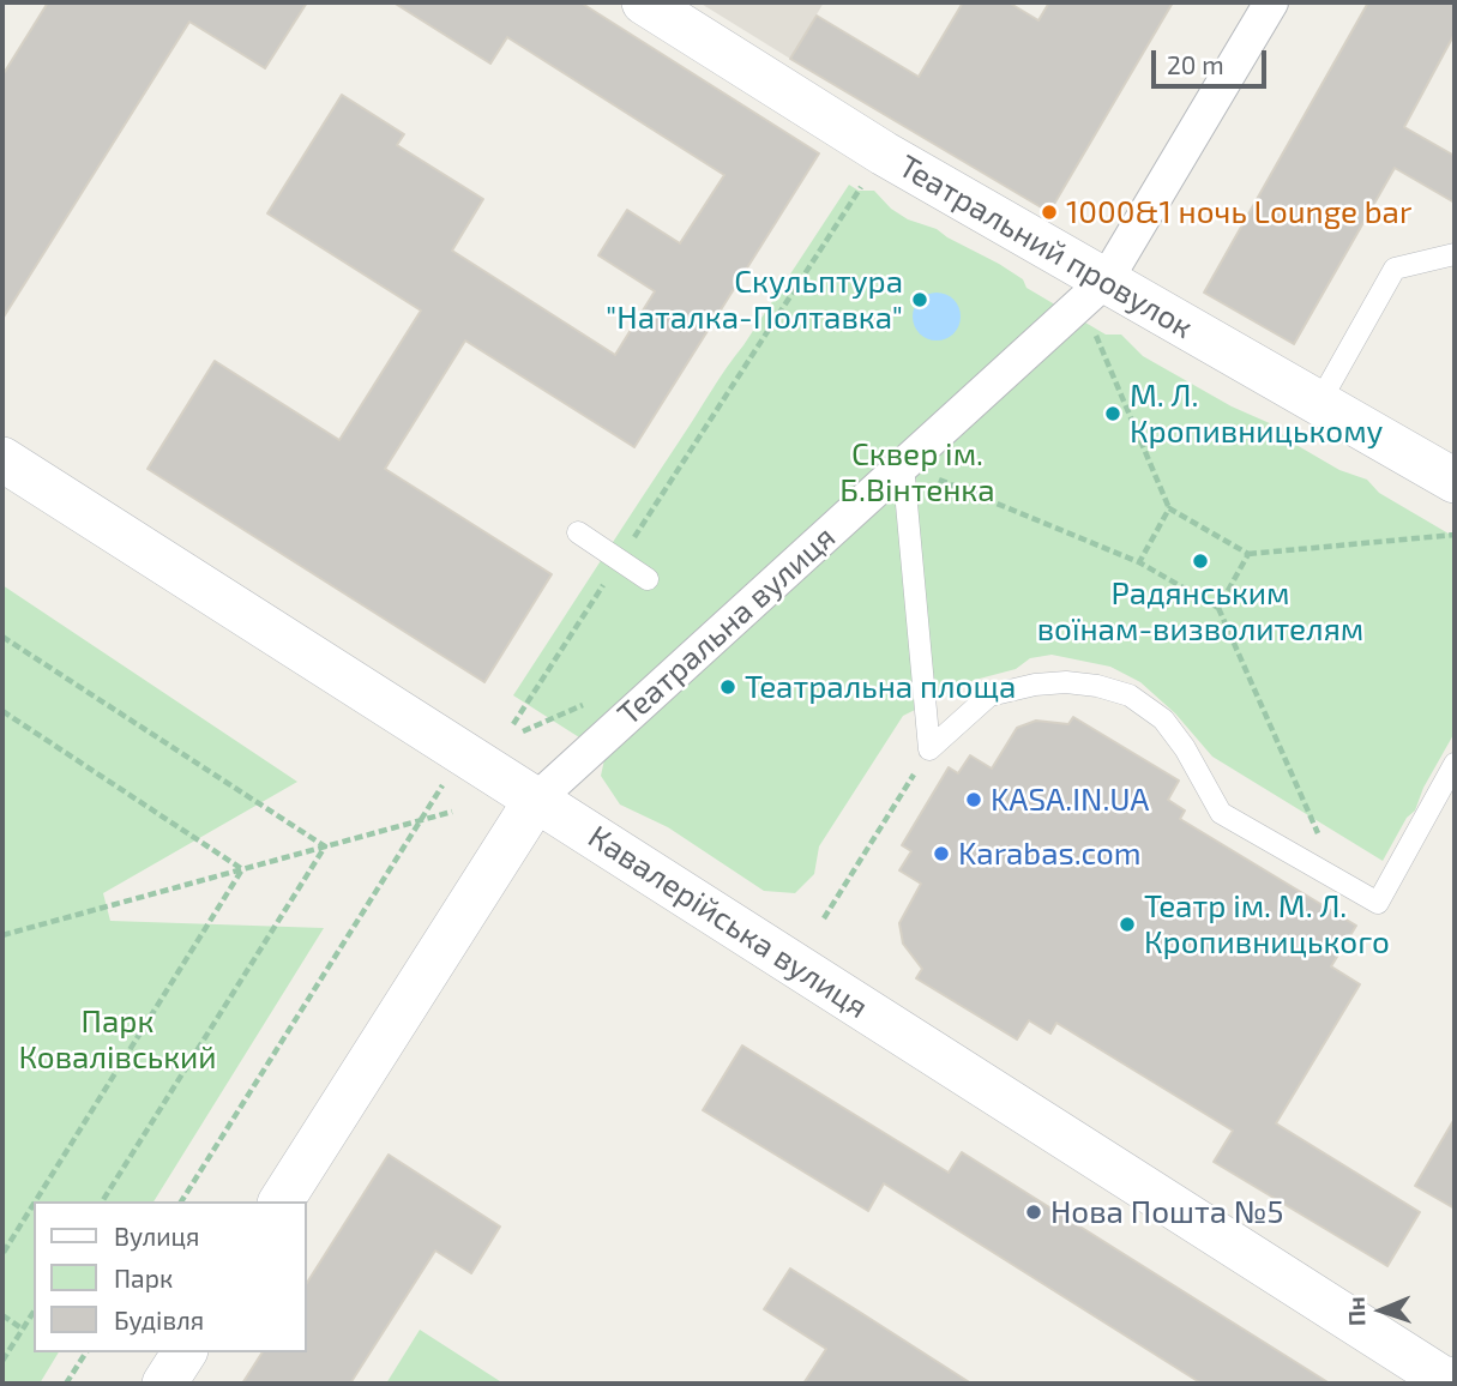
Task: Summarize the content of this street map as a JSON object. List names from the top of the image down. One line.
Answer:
{"streets":{"street":["Театральний провулок","Театральна вулиця","Кавалерійська вулиця"]},"crossings":[["Театральний провулок","Театральна вулиця"],["Театральна вулиця","Кавалерійська вулиця"]],"parks":["Сквер ім. Б.Вінтенка","Парк Ковалівський"],"places":["1000&1 ночь Lounge bar","Скульптура \"Наталка-Полтавка\"","М. Л. Кропивницькому","Радянським воїнам-визволителям","Театральна площа","KASA.IN.UA","Karabas.com","Театр ім. М. Л. Кропивницького","Нова Пошта №5"],"legend":["Вулиця","Парк","Будівля"],"scale_bar":"20 m","north":"left"}
